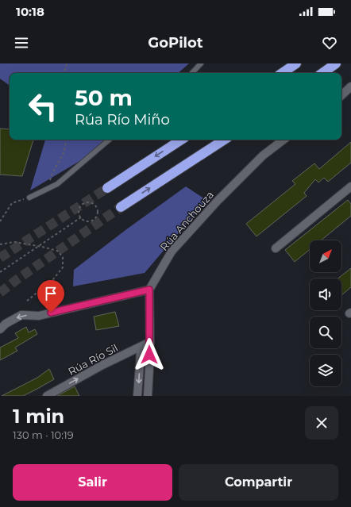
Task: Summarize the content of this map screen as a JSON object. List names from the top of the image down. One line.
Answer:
{"streets":{"street":["Rúa Anchouza","Rúa Río Sil"]},"north":"top right","page":{"status":"10:18","header":"GoPilot","turn":["50 m","Rúa Río Miño"],"heading":["1 min","130 m · 10:19"],"buttons":["Salir","Compartir"]}}
